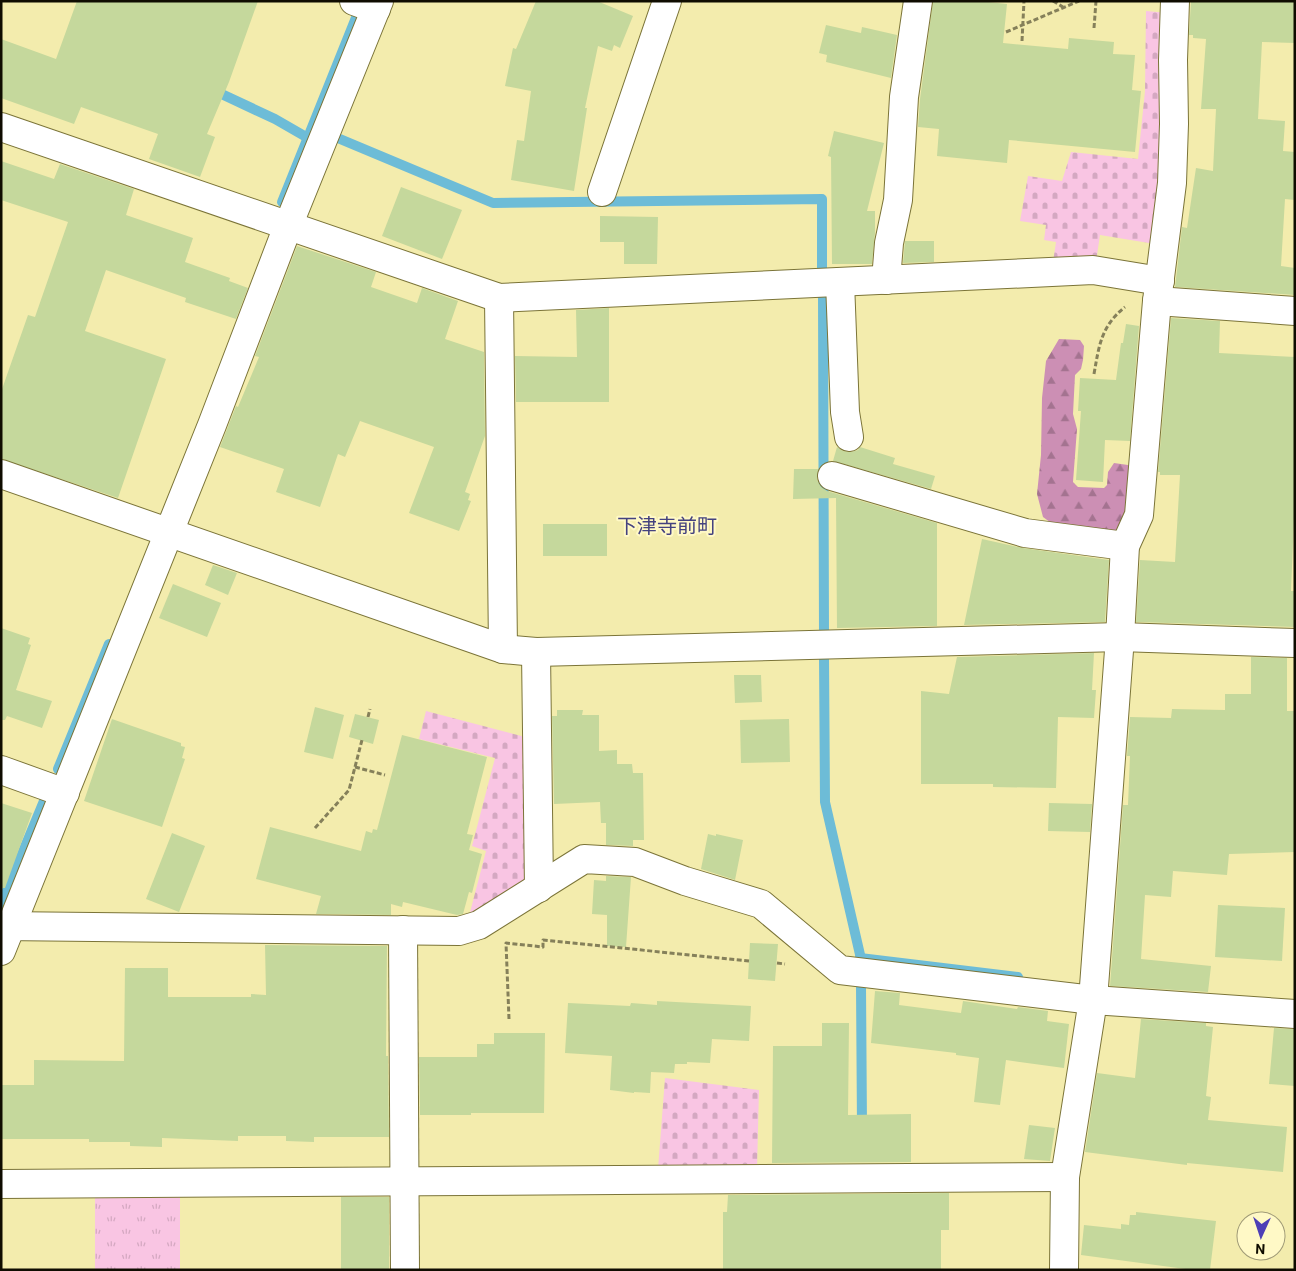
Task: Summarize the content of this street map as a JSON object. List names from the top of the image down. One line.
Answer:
{"districts":["下津寺前町"],"north":"bottom"}
